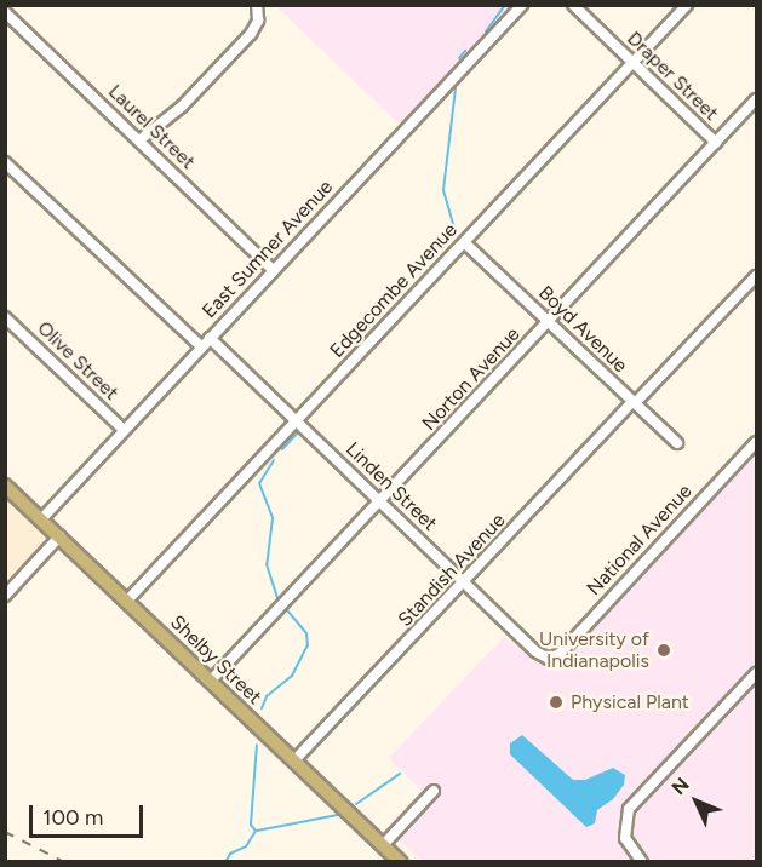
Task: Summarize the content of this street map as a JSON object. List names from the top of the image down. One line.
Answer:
{"streets":{"main road":["Shelby Street"],"street":["Draper Street","Laurel Street","East Sumner Avenue","Edgecombe Avenue","Boyd Avenue","Olive Street","Norton Avenue","Linden Street","National Avenue","Standish Avenue"]},"crossings":[["Draper Street","Edgecombe Avenue"],["Draper Street","Norton Avenue"],["Laurel Street","East Sumner Avenue"],["East Sumner Avenue","Olive Street"],["East Sumner Avenue","Linden Street"],["East Sumner Avenue","Shelby Street"],["Edgecombe Avenue","Boyd Avenue"],["Edgecombe Avenue","Linden Street"],["Edgecombe Avenue","Shelby Street"],["Boyd Avenue","Norton Avenue"],["Boyd Avenue","Standish Avenue"],["Norton Avenue","Linden Street"],["Norton Avenue","Shelby Street"],["Linden Street","National Avenue"],["Linden Street","Standish Avenue"],["Standish Avenue","Shelby Street"]],"places":["University of Indianapolis","Physical Plant"],"scale_bar":"100 m","north":"top left"}
